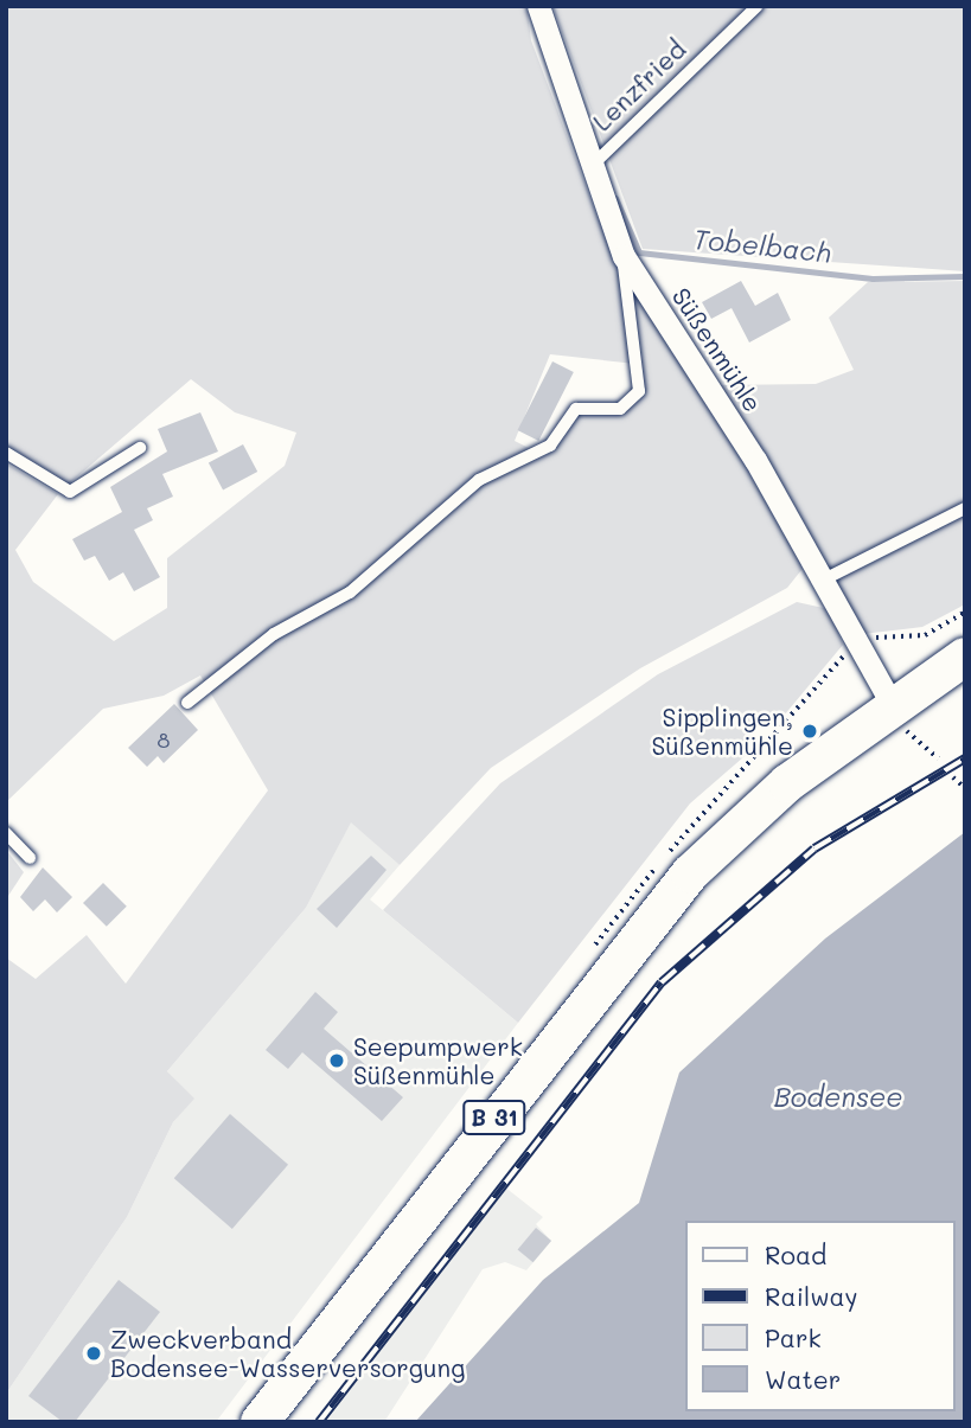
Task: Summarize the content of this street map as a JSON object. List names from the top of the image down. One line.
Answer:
{"streets":{"main road":["B 31"],"street":["Süßenmühle"],"lane":["Lenzfried"]},"crossings":[["Lenzfried","Süßenmühle"],["Süßenmühle","B 31"]],"water":["Tobelbach","Bodensee"],"places":["Sipplingen, Süßenmühle","Seepumpwerk Süßenmühle","Zweckverband Bodensee-Wasserversorgung"],"house_numbers":["8"],"legend":["Road","Railway","Park","Water"]}
